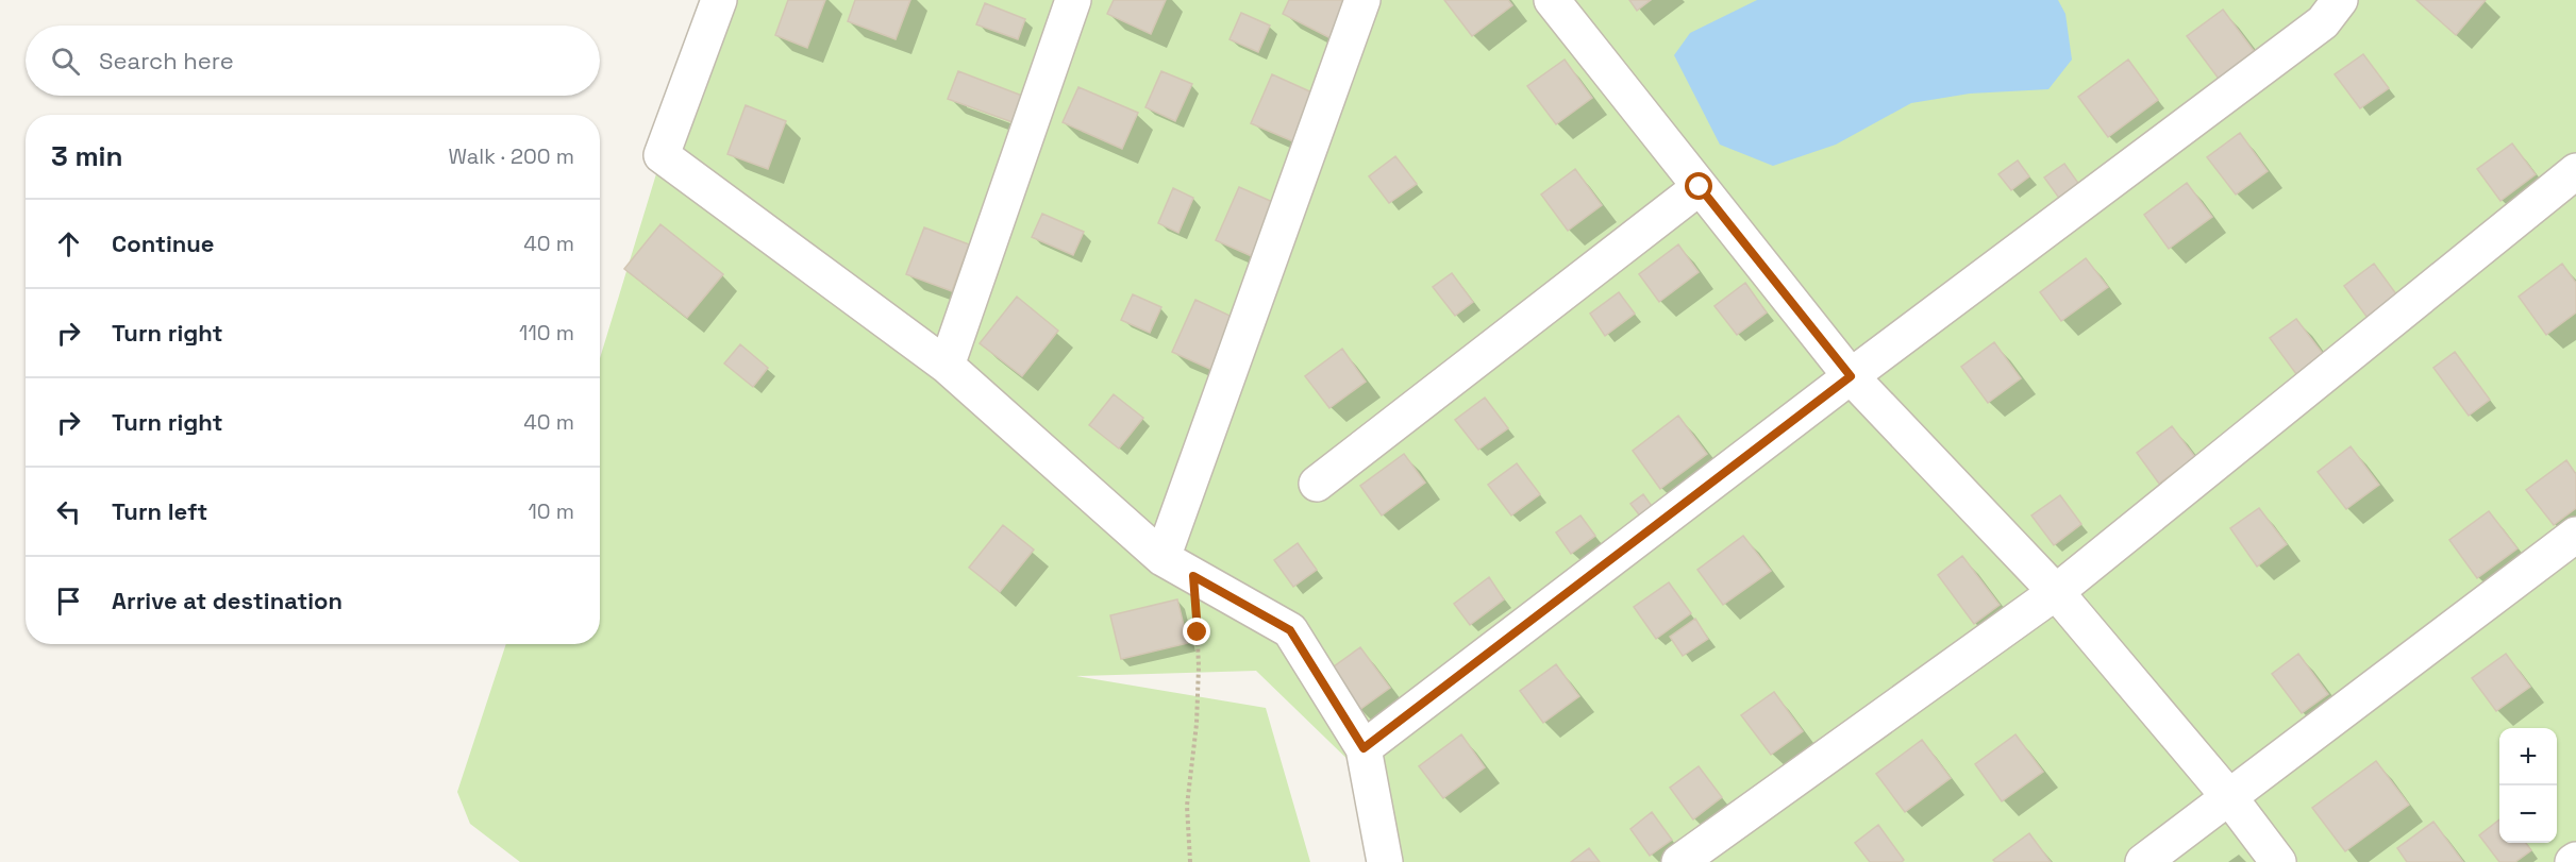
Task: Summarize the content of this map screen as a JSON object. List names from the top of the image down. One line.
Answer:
{"page":{"search":"Search here","heading":["3 min","Walk · 200 m"],"list":[["Continue","40 m"],["Turn right","110 m"],["Turn right","40 m"],["Turn left","10 m"],"Arrive at destination"],"map_buttons":["+","−"]}}
